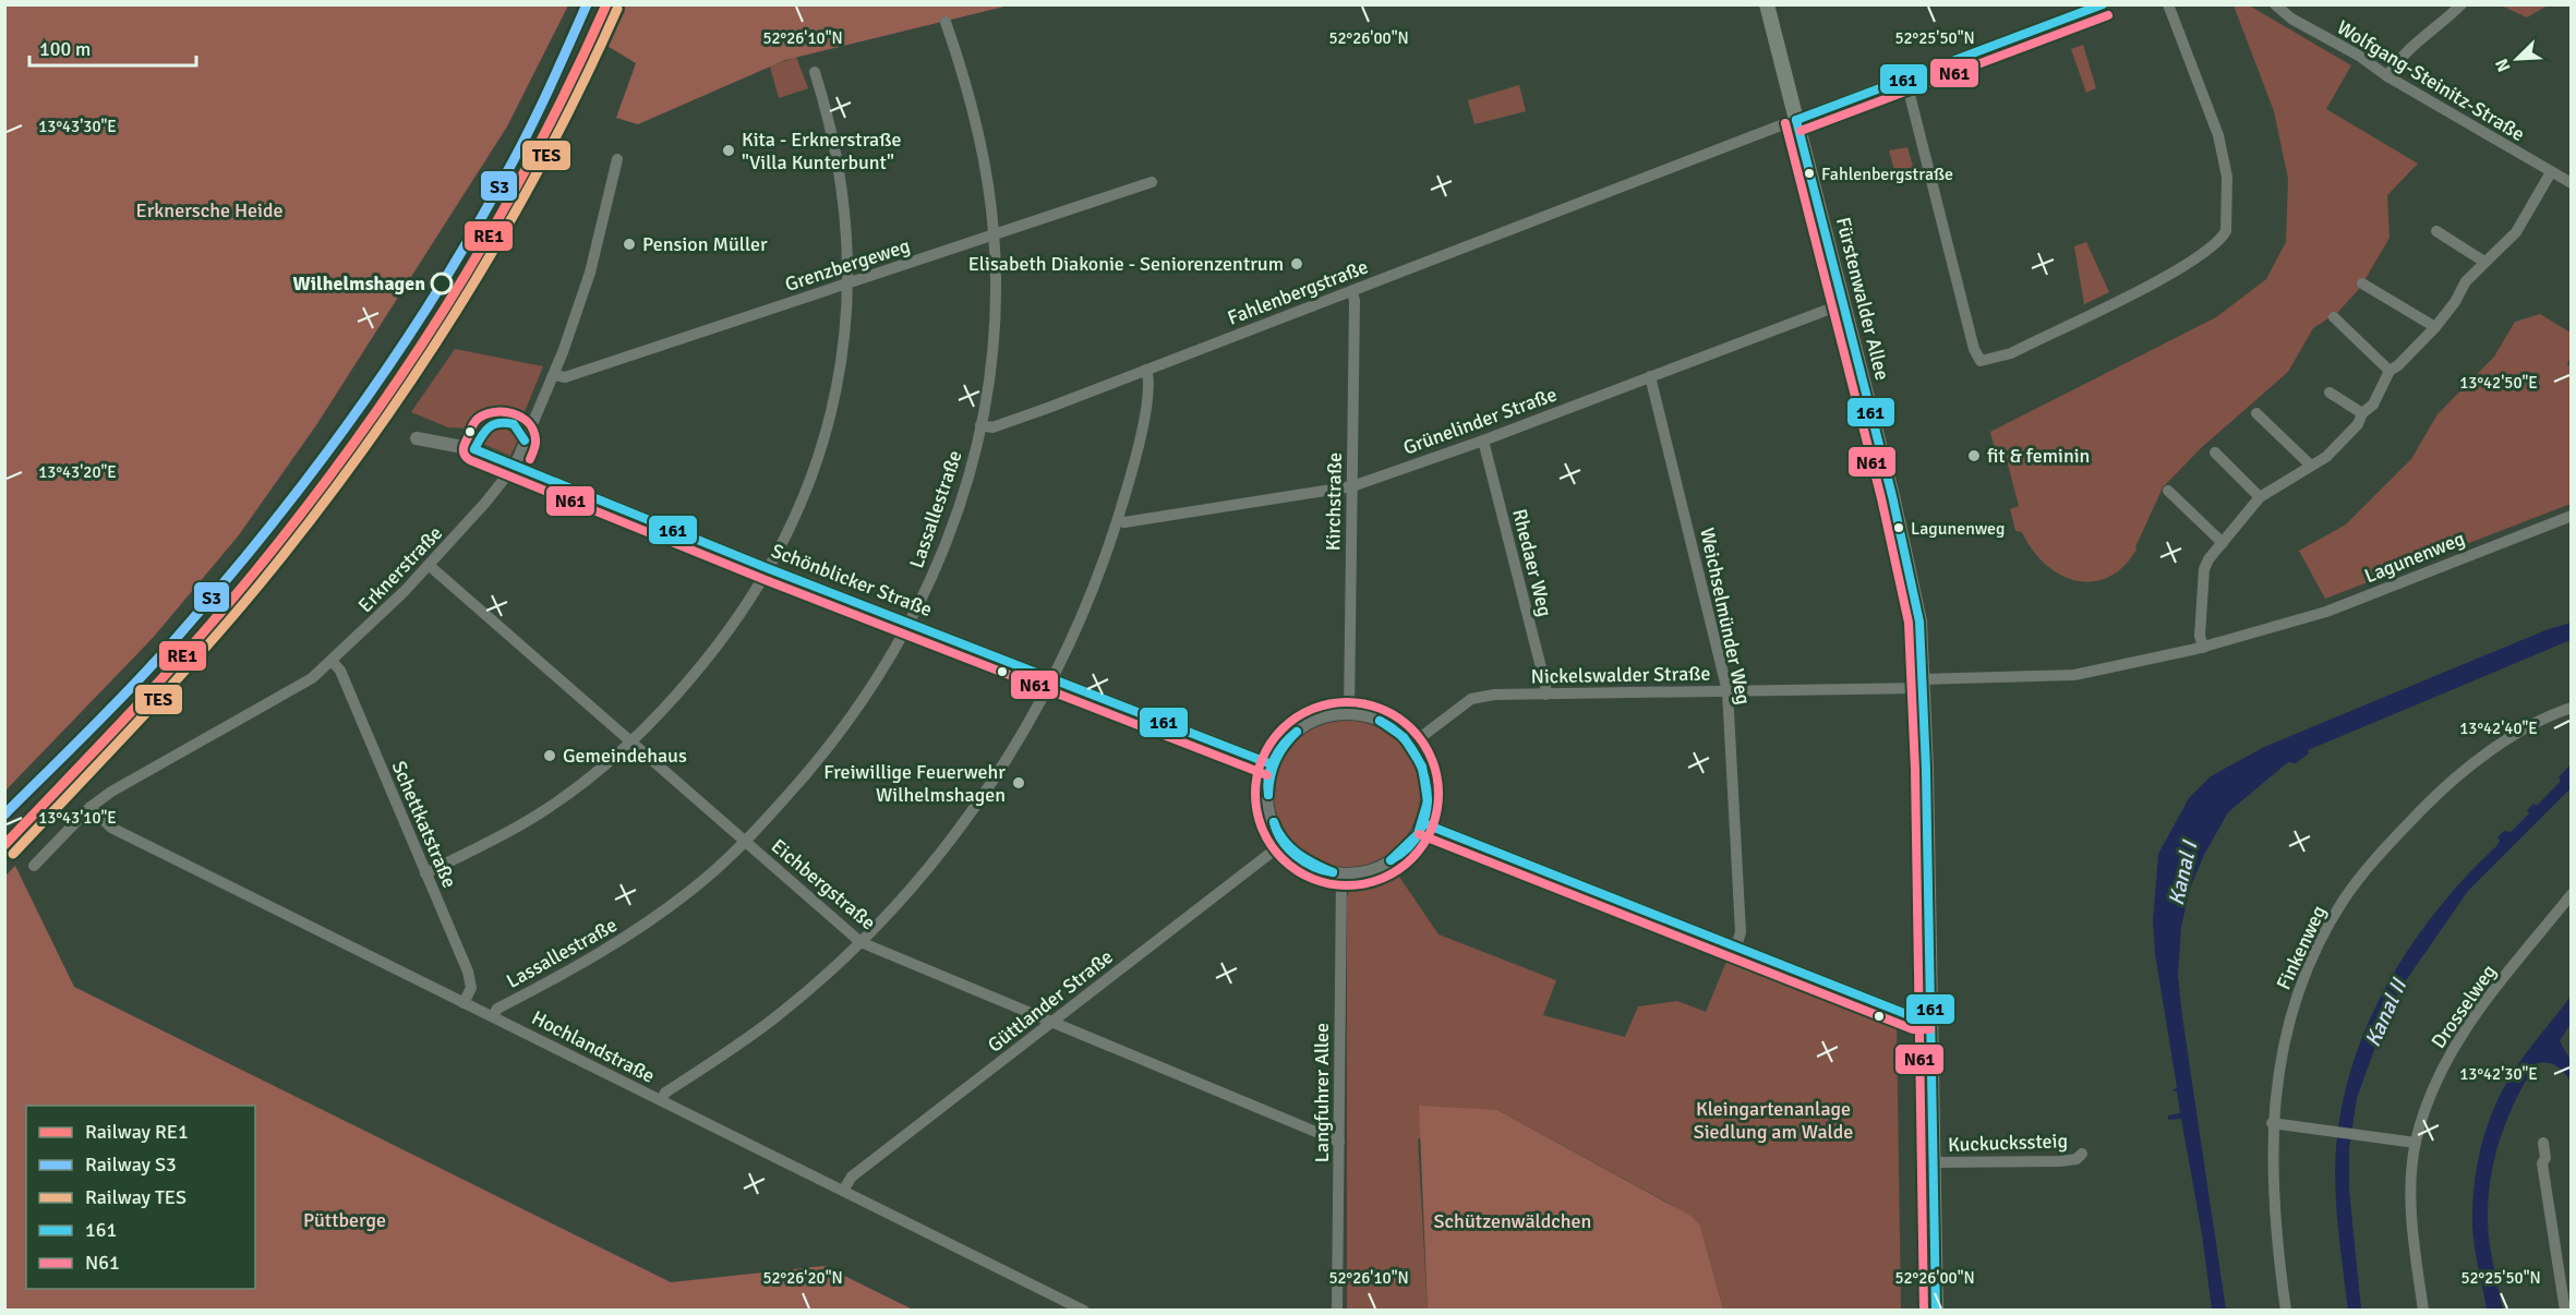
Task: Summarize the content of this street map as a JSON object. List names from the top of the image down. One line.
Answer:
{"streets":{"main road":["Fürstenwalder Allee"],"street":["Wolfgang-Steinitz-Straße","Grenzbergeweg","Fahlenbergstraße","Grünelinder Straße","Kirchstraße","Lassallestraße","Lagunenweg","Rhedaer Weg","Erknerstraße","Schönblicker Straße","Weichselmünder Weg","Nickelswalder Straße","Schettkatstraße","Eichbergstraße","Finkenweg","Güttlander Straße","Drosselweg","Hochlandstraße","Langfuhrer Allee","Kuckuckssteig"]},"crossings":[["Grenzbergeweg","Lassallestraße"],["Grenzbergeweg","Erknerstraße"],["Fahlenbergstraße","Fürstenwalder Allee"],["Fahlenbergstraße","Kirchstraße"],["Fahlenbergstraße","Lassallestraße"],["Fürstenwalder Allee","Grünelinder Straße"],["Fürstenwalder Allee","Lagunenweg"],["Fürstenwalder Allee","Nickelswalder Straße"],["Fürstenwalder Allee","Kuckuckssteig"],["Grünelinder Straße","Kirchstraße"],["Grünelinder Straße","Rhedaer Weg"],["Grünelinder Straße","Weichselmünder Weg"],["Kirchstraße","Schönblicker Straße"],["Kirchstraße","Nickelswalder Straße"],["Kirchstraße","Güttlander Straße"],["Kirchstraße","Langfuhrer Allee"],["Lassallestraße","Schönblicker Straße"],["Lassallestraße","Eichbergstraße"],["Lassallestraße","Hochlandstraße"],["Lagunenweg","Nickelswalder Straße"],["Rhedaer Weg","Nickelswalder Straße"],["Erknerstraße","Schönblicker Straße"],["Erknerstraße","Schettkatstraße"],["Erknerstraße","Eichbergstraße"],["Erknerstraße","Hochlandstraße"],["Schönblicker Straße","Nickelswalder Straße"],["Schönblicker Straße","Güttlander Straße"],["Schönblicker Straße","Langfuhrer Allee"],["Weichselmünder Weg","Nickelswalder Straße"],["Nickelswalder Straße","Güttlander Straße"],["Nickelswalder Straße","Langfuhrer Allee"],["Schettkatstraße","Hochlandstraße"],["Eichbergstraße","Güttlander Straße"],["Eichbergstraße","Langfuhrer Allee"],["Güttlander Straße","Hochlandstraße"],["Güttlander Straße","Langfuhrer Allee"]],"water":["Kanal I","Kanal II"],"parks":["Erknersche Heide","Kleingartenanlage Siedlung am Walde","Püttberge","Schützenwäldchen"],"places":["Kita - Erknerstraße \"Villa Kunterbunt\"","Fahlenbergstraße","Pension Müller","Elisabeth Diakonie - Seniorenzentrum","Wilhelmshagen","fit & feminin","Lagunenweg","Gemeindehaus","Freiwillige Feuerwehr Wilhelmshagen"],"lines":["rail line RE1","rail line S3","transit line 161","rail line TES","transit line N61"],"legend":["Railway RE1","Railway S3","Railway TES","161","N61"],"scale_bar":"100 m","north":"bottom left","coordinates":["52°26'10\"N","52°26'00\"N","52°25'50\"N","13°43'30\"E","13°42'50\"E","13°43'20\"E","13°42'40\"E","13°43'10\"E","13°42'30\"E","52°26'20\"N"]}
